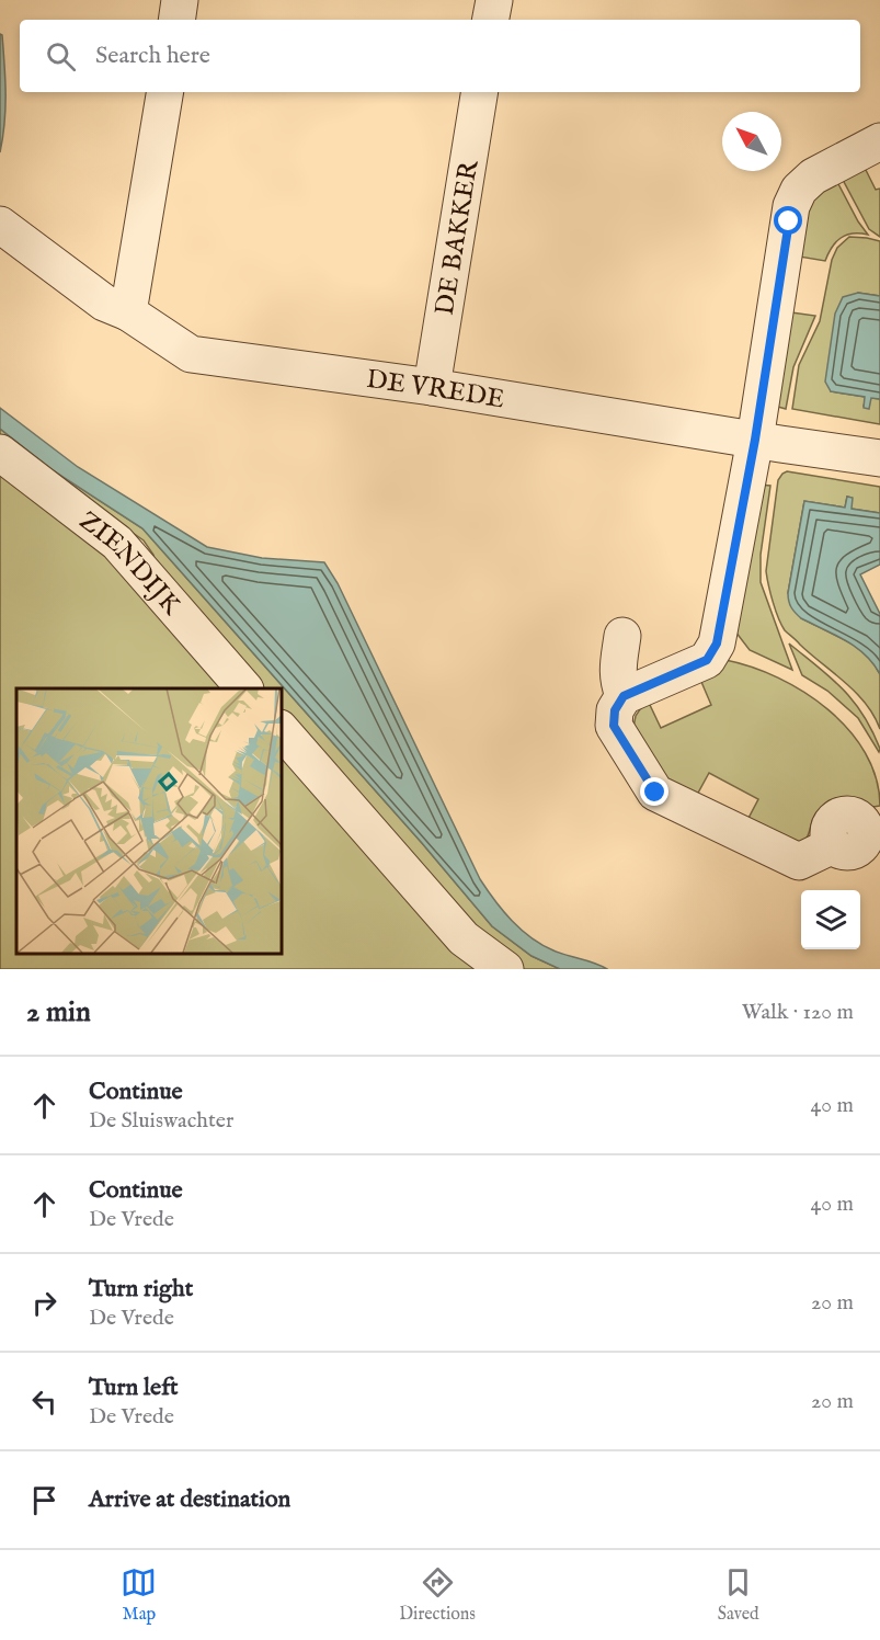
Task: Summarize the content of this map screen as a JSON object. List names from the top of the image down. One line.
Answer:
{"streets":{"street":["DE BAKKER","DE VREDE","ZIENDIJK"]},"crossings":[["DE BAKKER","DE VREDE"]],"north":"top left","page":{"search":"Search here","heading":["2 min","Walk · 120 m"],"list":[["Continue","De Sluiswachter","40 m"],["Continue","De Vrede","40 m"],["Turn right","De Vrede","20 m"],["Turn left","De Vrede","20 m"],"Arrive at destination"],"nav":["Map","Directions","Saved"]}}
